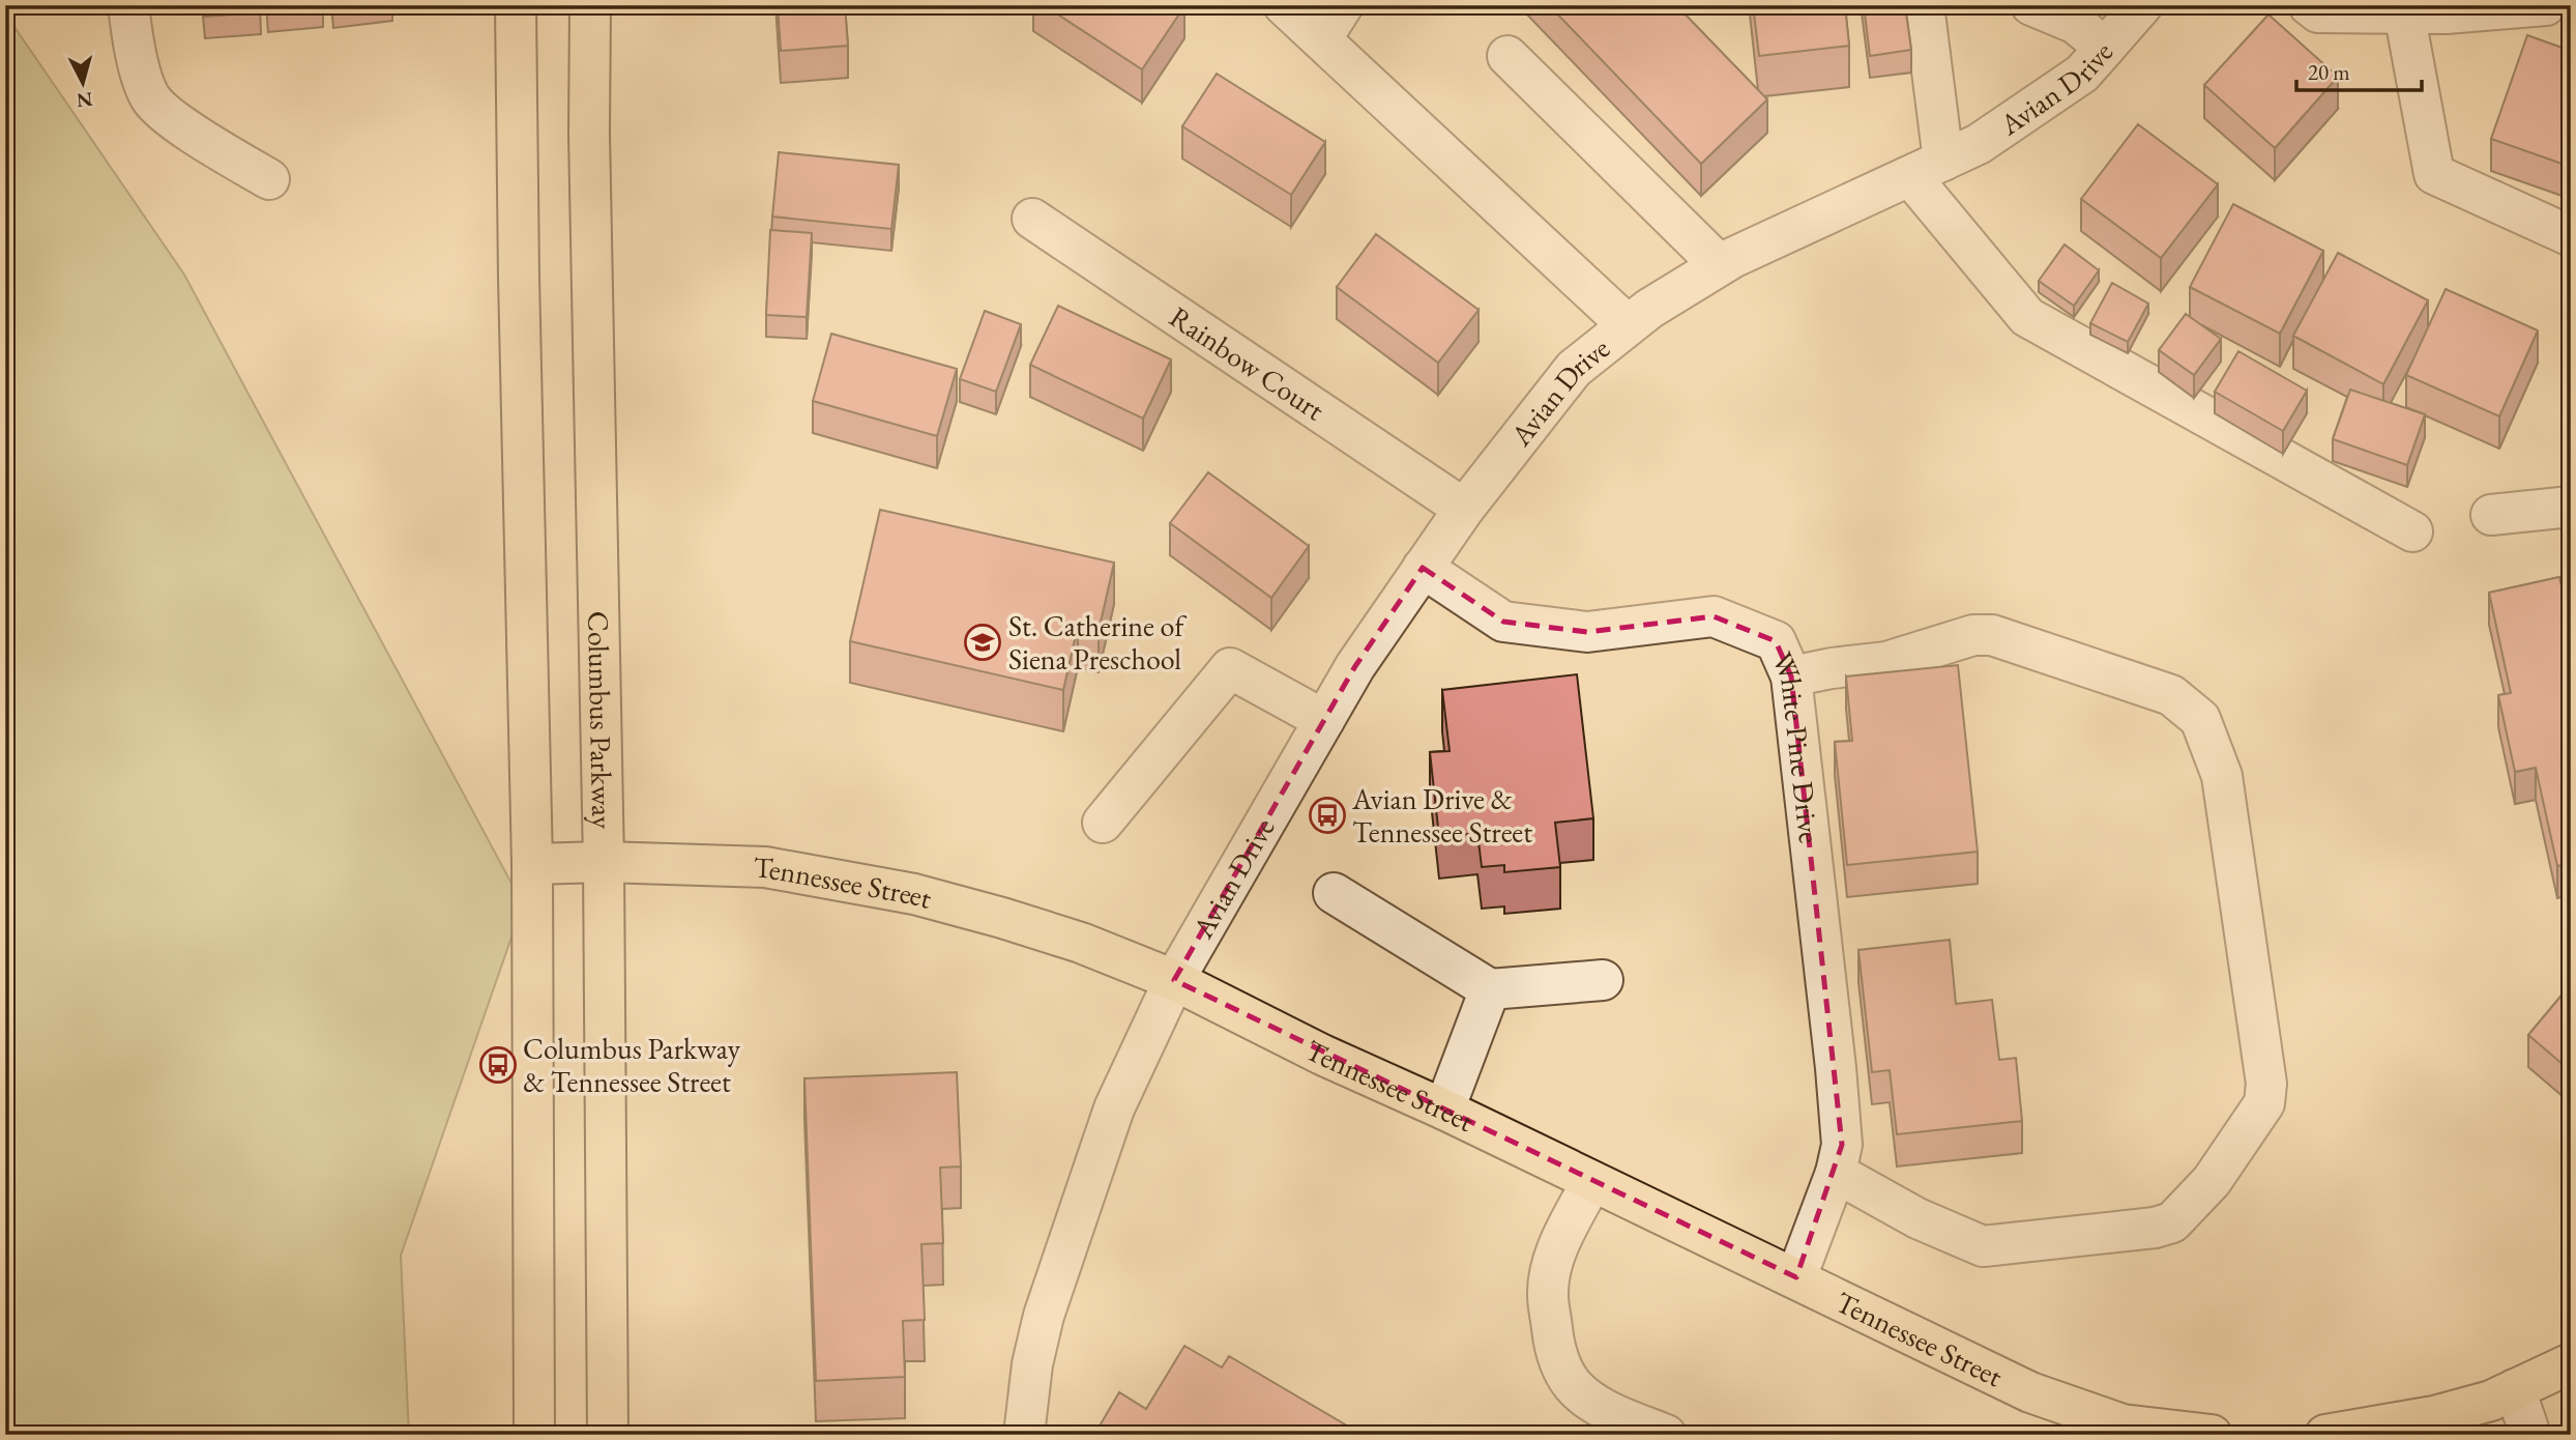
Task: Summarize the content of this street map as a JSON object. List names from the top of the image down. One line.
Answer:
{"streets":{"main road":["Columbus Parkway","Tennessee Street"],"street":["Avian Drive","Rainbow Court","White Pine Drive"]},"crossings":[["Avian Drive","Rainbow Court"],["Avian Drive","White Pine Drive"],["Avian Drive","Tennessee Street"],["Columbus Parkway","Tennessee Street"],["White Pine Drive","Tennessee Street"]],"places":{"school or university":["St. Catherine of Siena Preschool"],"bus stop":["Avian Drive & Tennessee Street","Columbus Parkway & Tennessee Street"]},"scale_bar":"20 m","north":"bottom"}
